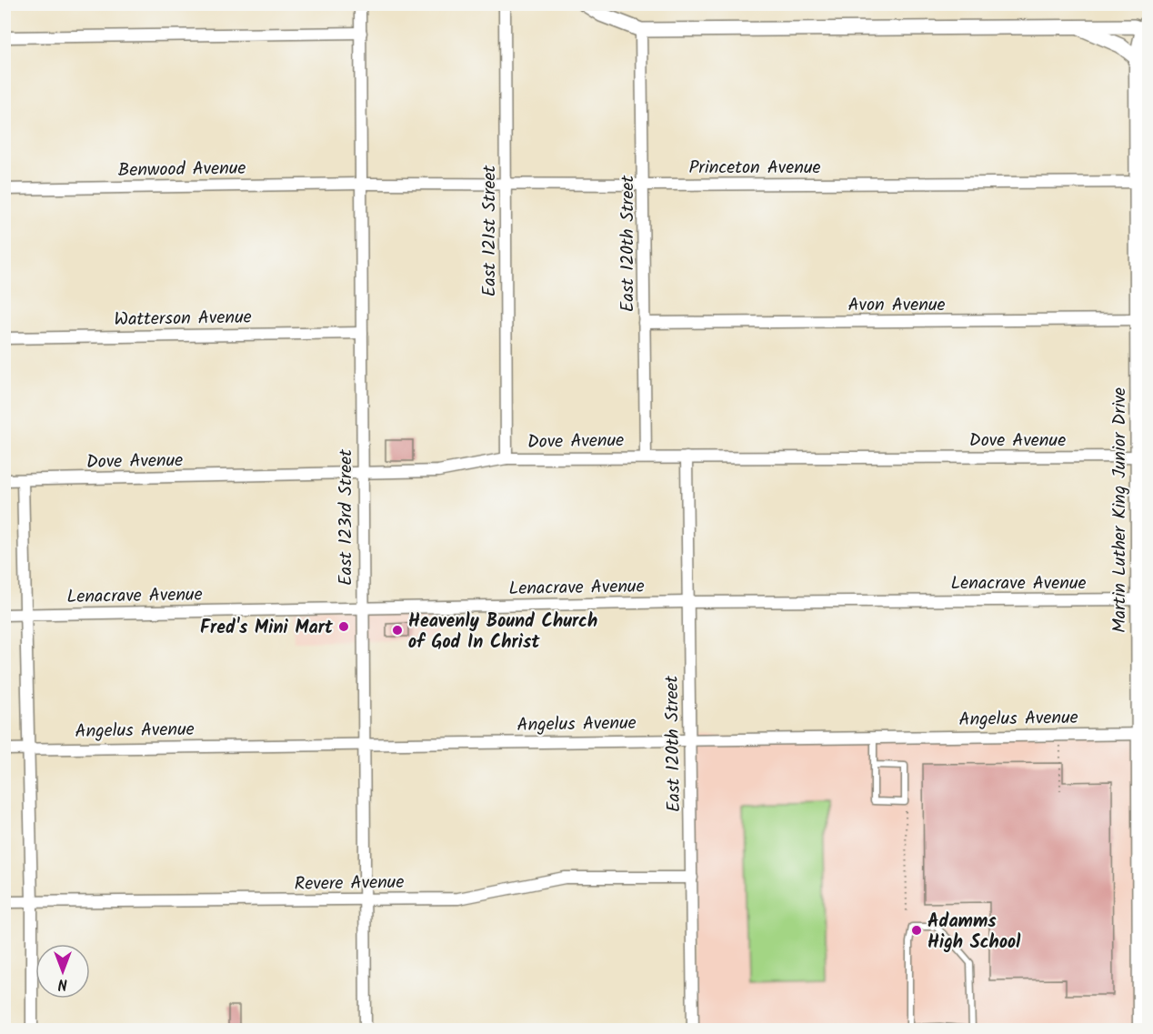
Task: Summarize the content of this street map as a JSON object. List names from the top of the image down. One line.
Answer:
{"streets":{"main road":["Martin Luther King Junior Drive"],"street":["Princeton Avenue","Benwood Avenue","East 121st Street","East 120th Street","Avon Avenue","Watterson Avenue","Dove Avenue","East 123rd Street","Lenacrave Avenue","Angelus Avenue","Revere Avenue"]},"crossings":[["Princeton Avenue","Benwood Avenue"],["Princeton Avenue","East 121st Street"],["Princeton Avenue","East 120th Street"],["Princeton Avenue","Martin Luther King Junior Drive"],["Princeton Avenue","East 123rd Street"],["Benwood Avenue","East 123rd Street"],["East 121st Street","Dove Avenue"],["East 120th Street","Avon Avenue"],["East 120th Street","Dove Avenue"],["East 120th Street","Lenacrave Avenue"],["East 120th Street","Angelus Avenue"],["East 120th Street","Revere Avenue"],["Avon Avenue","Martin Luther King Junior Drive"],["Watterson Avenue","East 123rd Street"],["Dove Avenue","Martin Luther King Junior Drive"],["Dove Avenue","East 123rd Street"],["Martin Luther King Junior Drive","Lenacrave Avenue"],["Martin Luther King Junior Drive","Angelus Avenue"],["East 123rd Street","Lenacrave Avenue"],["East 123rd Street","Angelus Avenue"],["East 123rd Street","Revere Avenue"]],"places":["Fred's Mini Mart","Heavenly Bound Church of God In Christ","Adamms High School"],"north":"bottom"}
